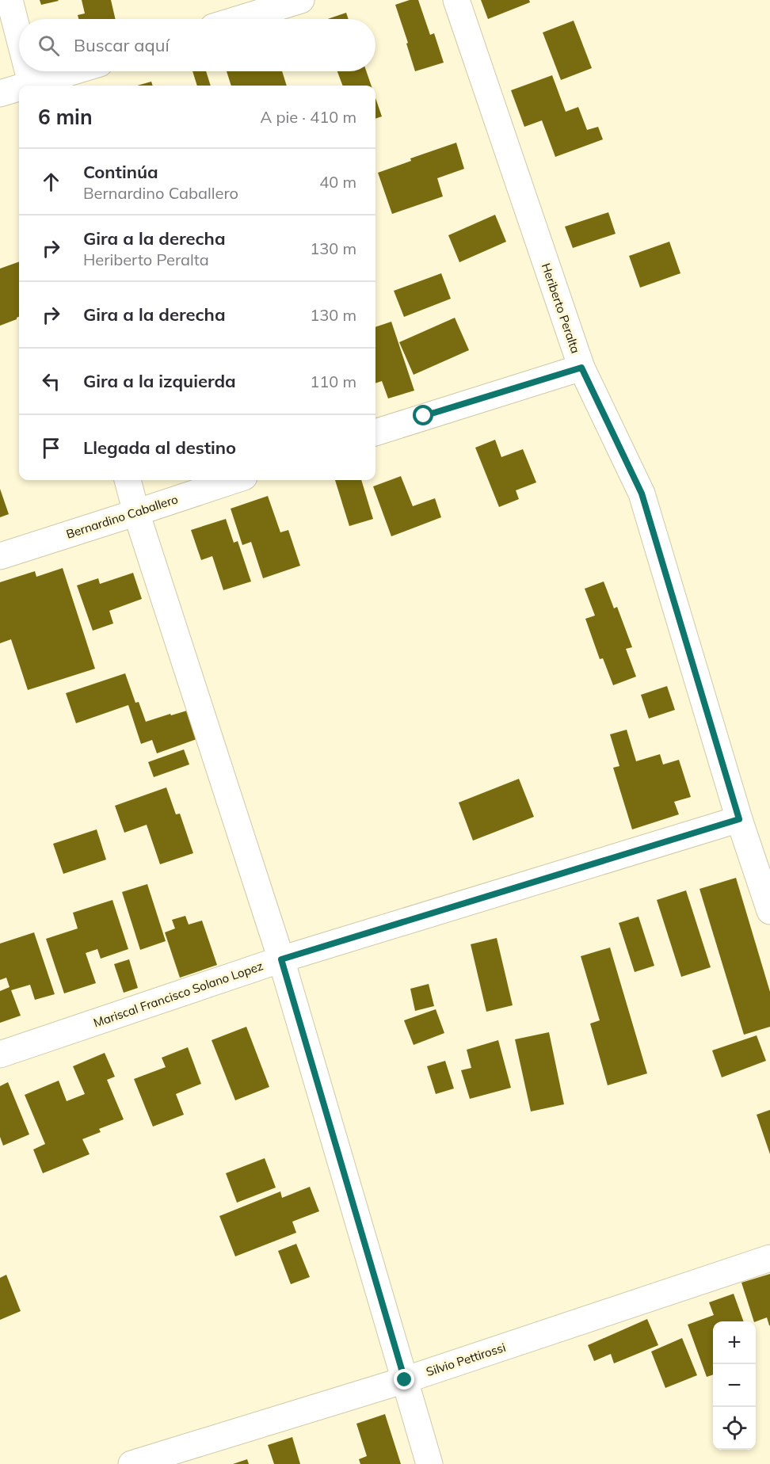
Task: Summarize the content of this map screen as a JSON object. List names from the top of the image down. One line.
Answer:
{"streets":{"street":["Heriberto Peralta","Bernardino Caballero","Mariscal Francisco Solano Lopez","Silvio Pettirossi"]},"crossings":[["Heriberto Peralta","Mariscal Francisco Solano Lopez"]],"page":{"search":"Buscar aquí","heading":["6 min","A pie · 410 m"],"list":[["Continúa","Bernardino Caballero","40 m"],["Gira a la derecha","Heriberto Peralta","130 m"],["Gira a la derecha","130 m"],["Gira a la izquierda","110 m"],"Llegada al destino"],"map_buttons":["+","−"]}}
